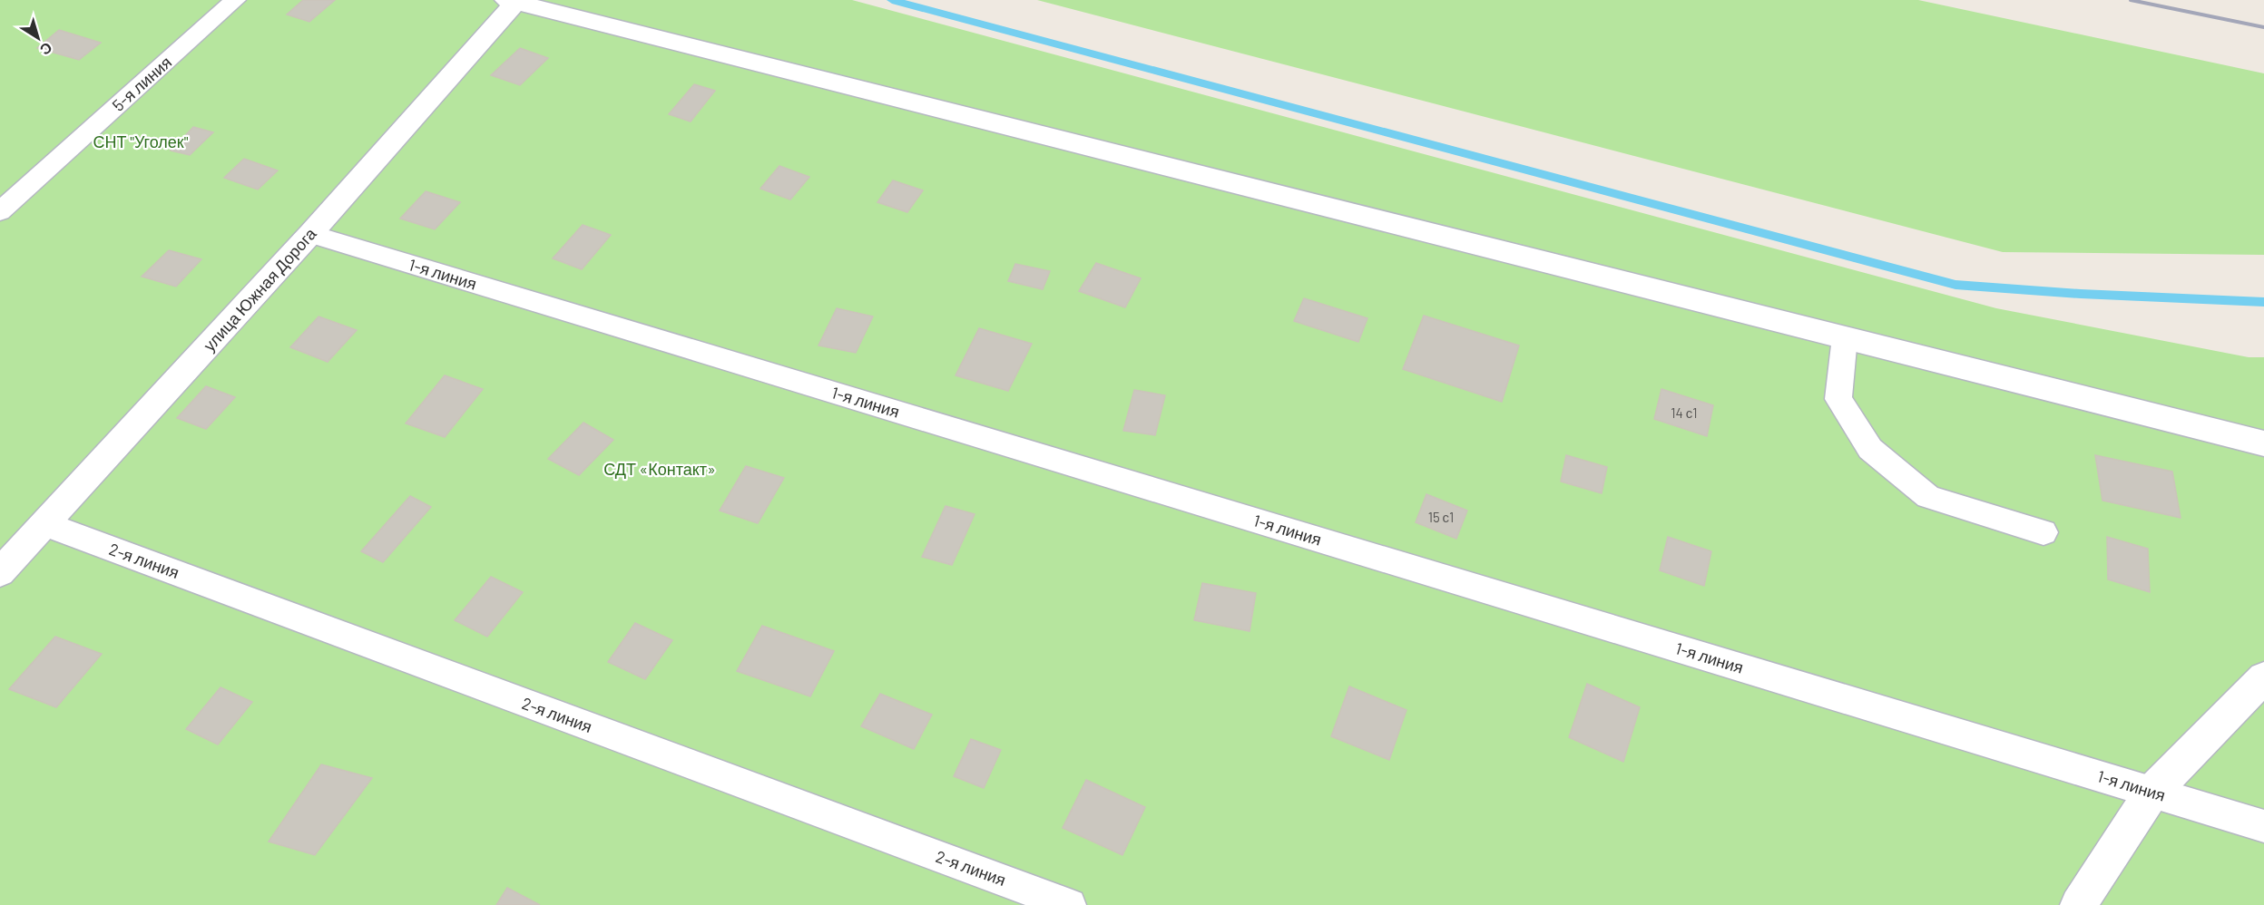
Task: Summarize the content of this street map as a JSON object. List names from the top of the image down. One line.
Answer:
{"streets":{"street":["улица Южная Дорога"],"lane":["5-я линия","1-я линия","2-я линия"]},"crossings":[["1-я линия","улица Южная Дорога"],["улица Южная Дорога","2-я линия"]],"parks":["СНТ \"Уголек\"","СДТ «Контакт»"],"house_numbers":["14 с1","15 с1"],"north":"bottom right"}
